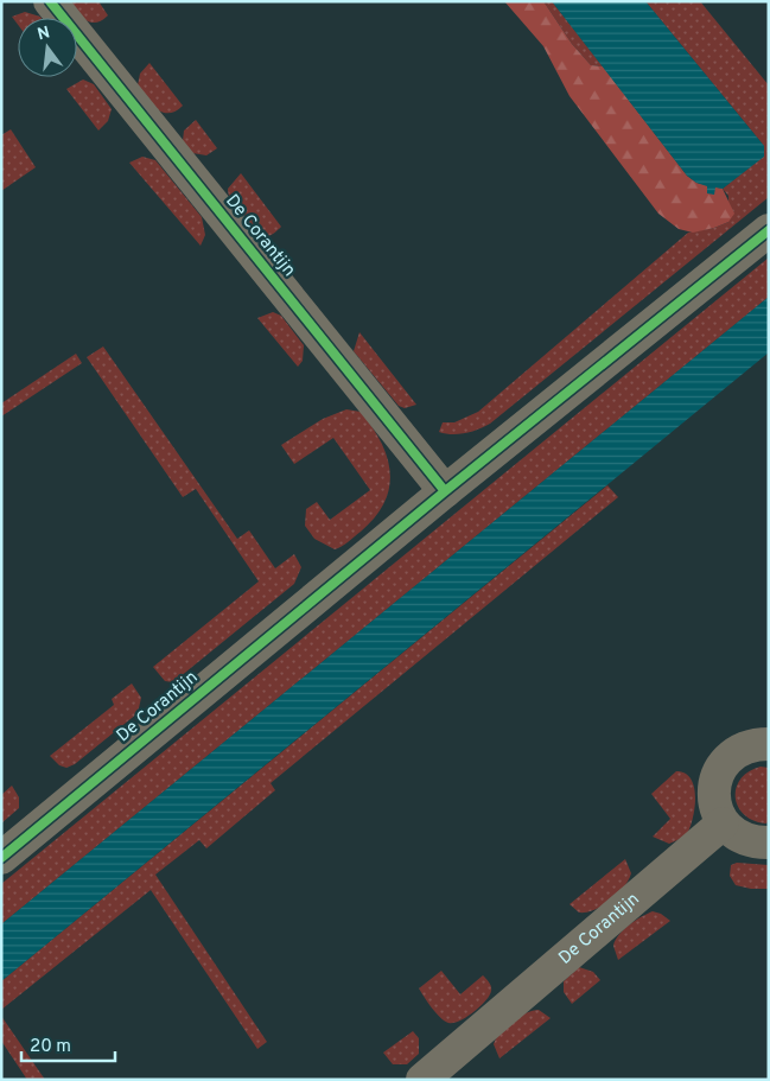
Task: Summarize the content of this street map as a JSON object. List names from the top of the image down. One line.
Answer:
{"streets":{"street":["De Corantijn"]},"scale_bar":"20 m","north":"top"}
